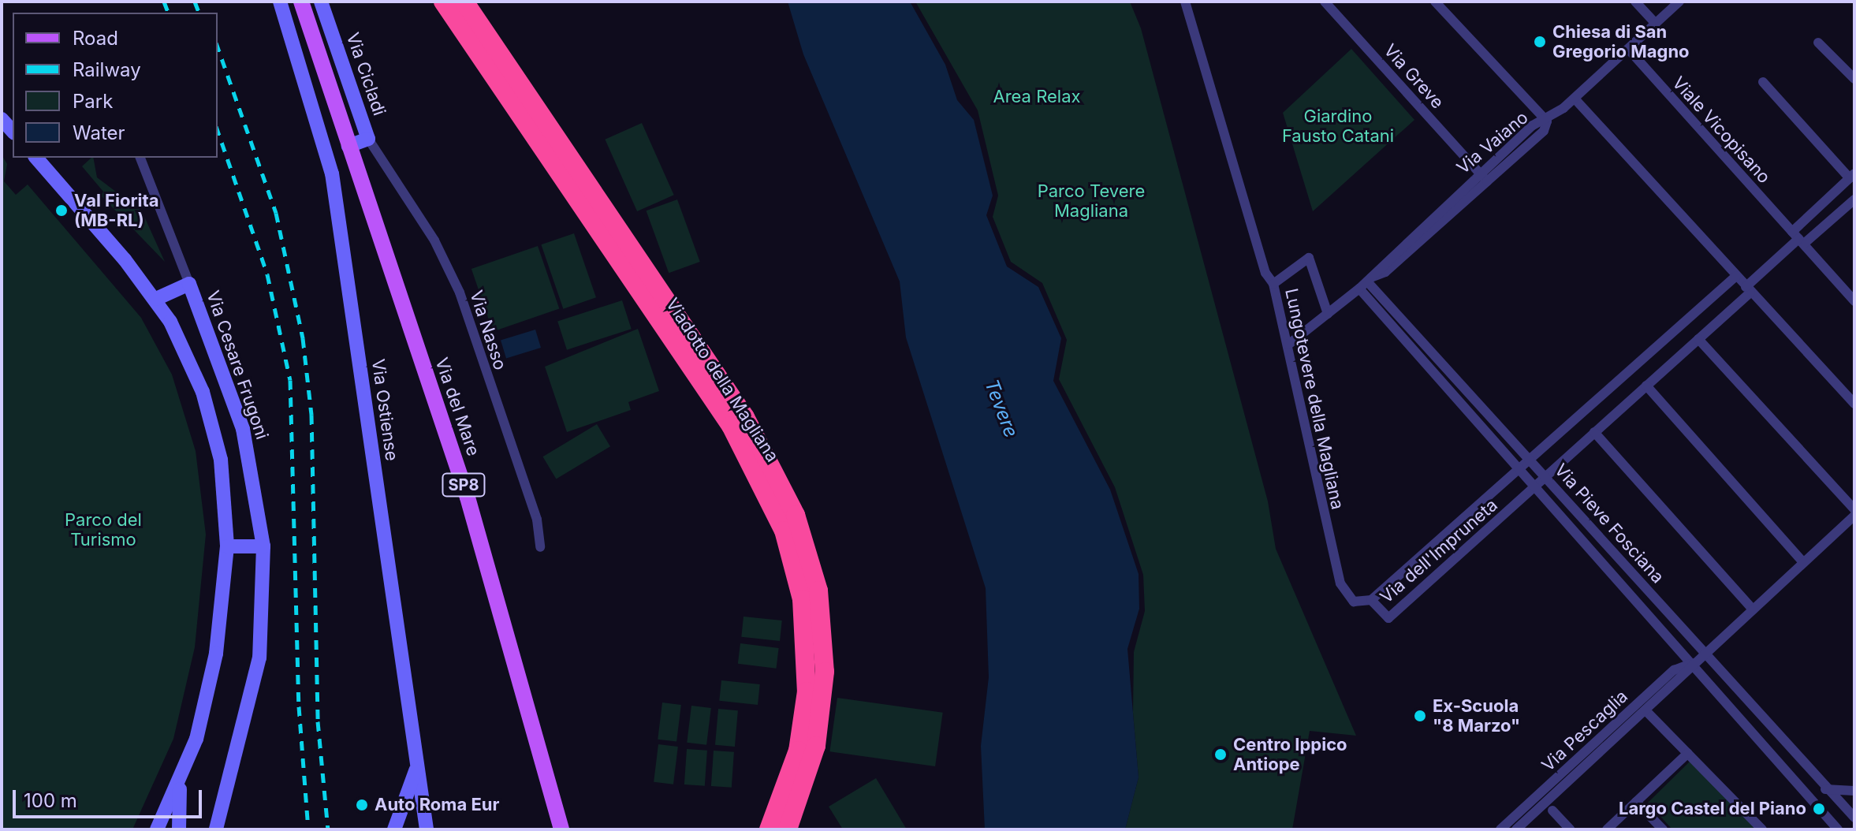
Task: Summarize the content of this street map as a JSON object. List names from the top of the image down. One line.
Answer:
{"streets":{"highway":["Viadotto della Magliana"],"main road":["Via Cicladi","Via Cesare Frugoni","Via del Mare","Via Ostiense","SP8"],"street":["Via Greve","Viale Vicopisano","Via Vaiano","Via Nasso","Lungotevere della Magliana","Via Pieve Fosciana","Via dell'Impruneta","Via Pescaglia"]},"crossings":[["Via Cicladi","Via Nasso"],["Via Cicladi","Via del Mare"],["Via Greve","Via Vaiano"],["Viale Vicopisano","Via dell'Impruneta"],["Via Vaiano","Lungotevere della Magliana"],["Via Vaiano","Via Pieve Fosciana"],["Lungotevere della Magliana","Via dell'Impruneta"],["Via Pieve Fosciana","Via dell'Impruneta"],["Via Pieve Fosciana","Via Pescaglia"]],"water":["Tevere"],"parks":["Area Relax","Giardino Fausto Catani","Parco Tevere Magliana","Parco del Turismo"],"places":["Chiesa di San Gregorio Magno","Val Fiorita (MB-RL)","Ex-Scuola \"8 Marzo\"","Centro Ippico Antiope","Auto Roma Eur","Largo Castel del Piano"],"legend":["Road","Railway","Park","Water"],"scale_bar":"100 m"}
